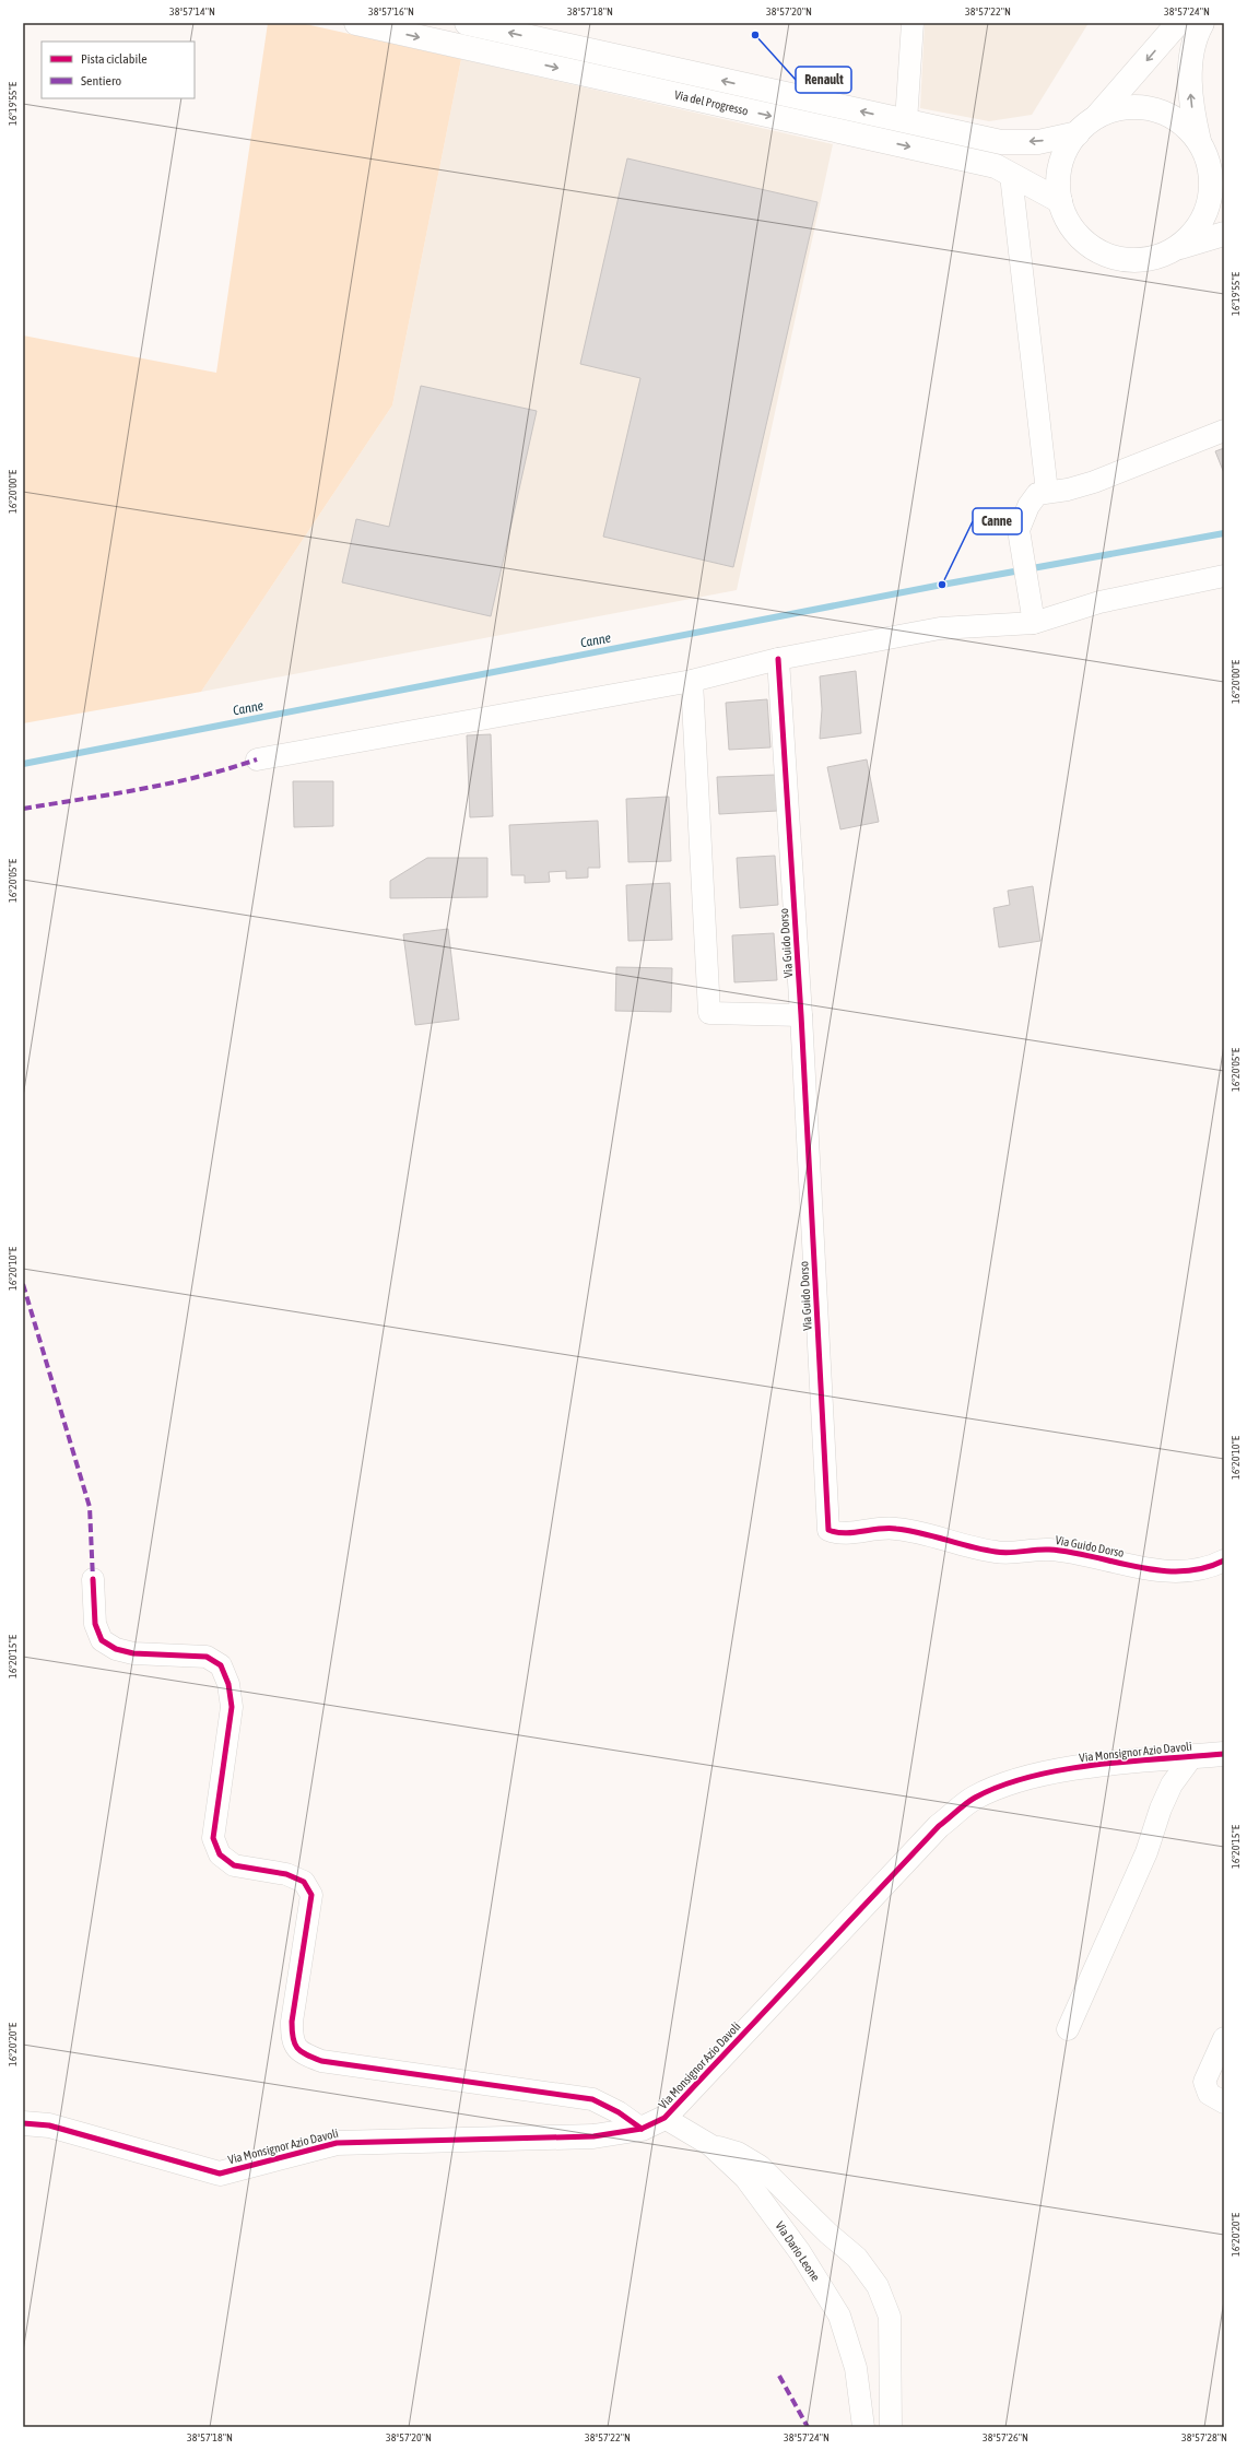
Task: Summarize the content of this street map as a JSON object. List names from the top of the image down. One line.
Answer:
{"streets":{"street":["Via del Progresso","Via Guido Dorso","Via Monsignor Azio Davoli","Via Dario Leone"]},"crossings":[["Via Monsignor Azio Davoli","Via Dario Leone"]],"water":["Canne"],"places":["Renault","Canne"],"legend":["Pista ciclabile","Sentiero"],"coordinates":["38°57'14\"N","38°57'16\"N","38°57'18\"N","38°57'20\"N","38°57'22\"N","38°57'24\"N","16°19'55\"E","16°20'00\"E","16°20'05\"E","16°20'10\"E","16°20'15\"E","16°20'20\"E","38°57'26\"N","38°57'28\"N"]}
